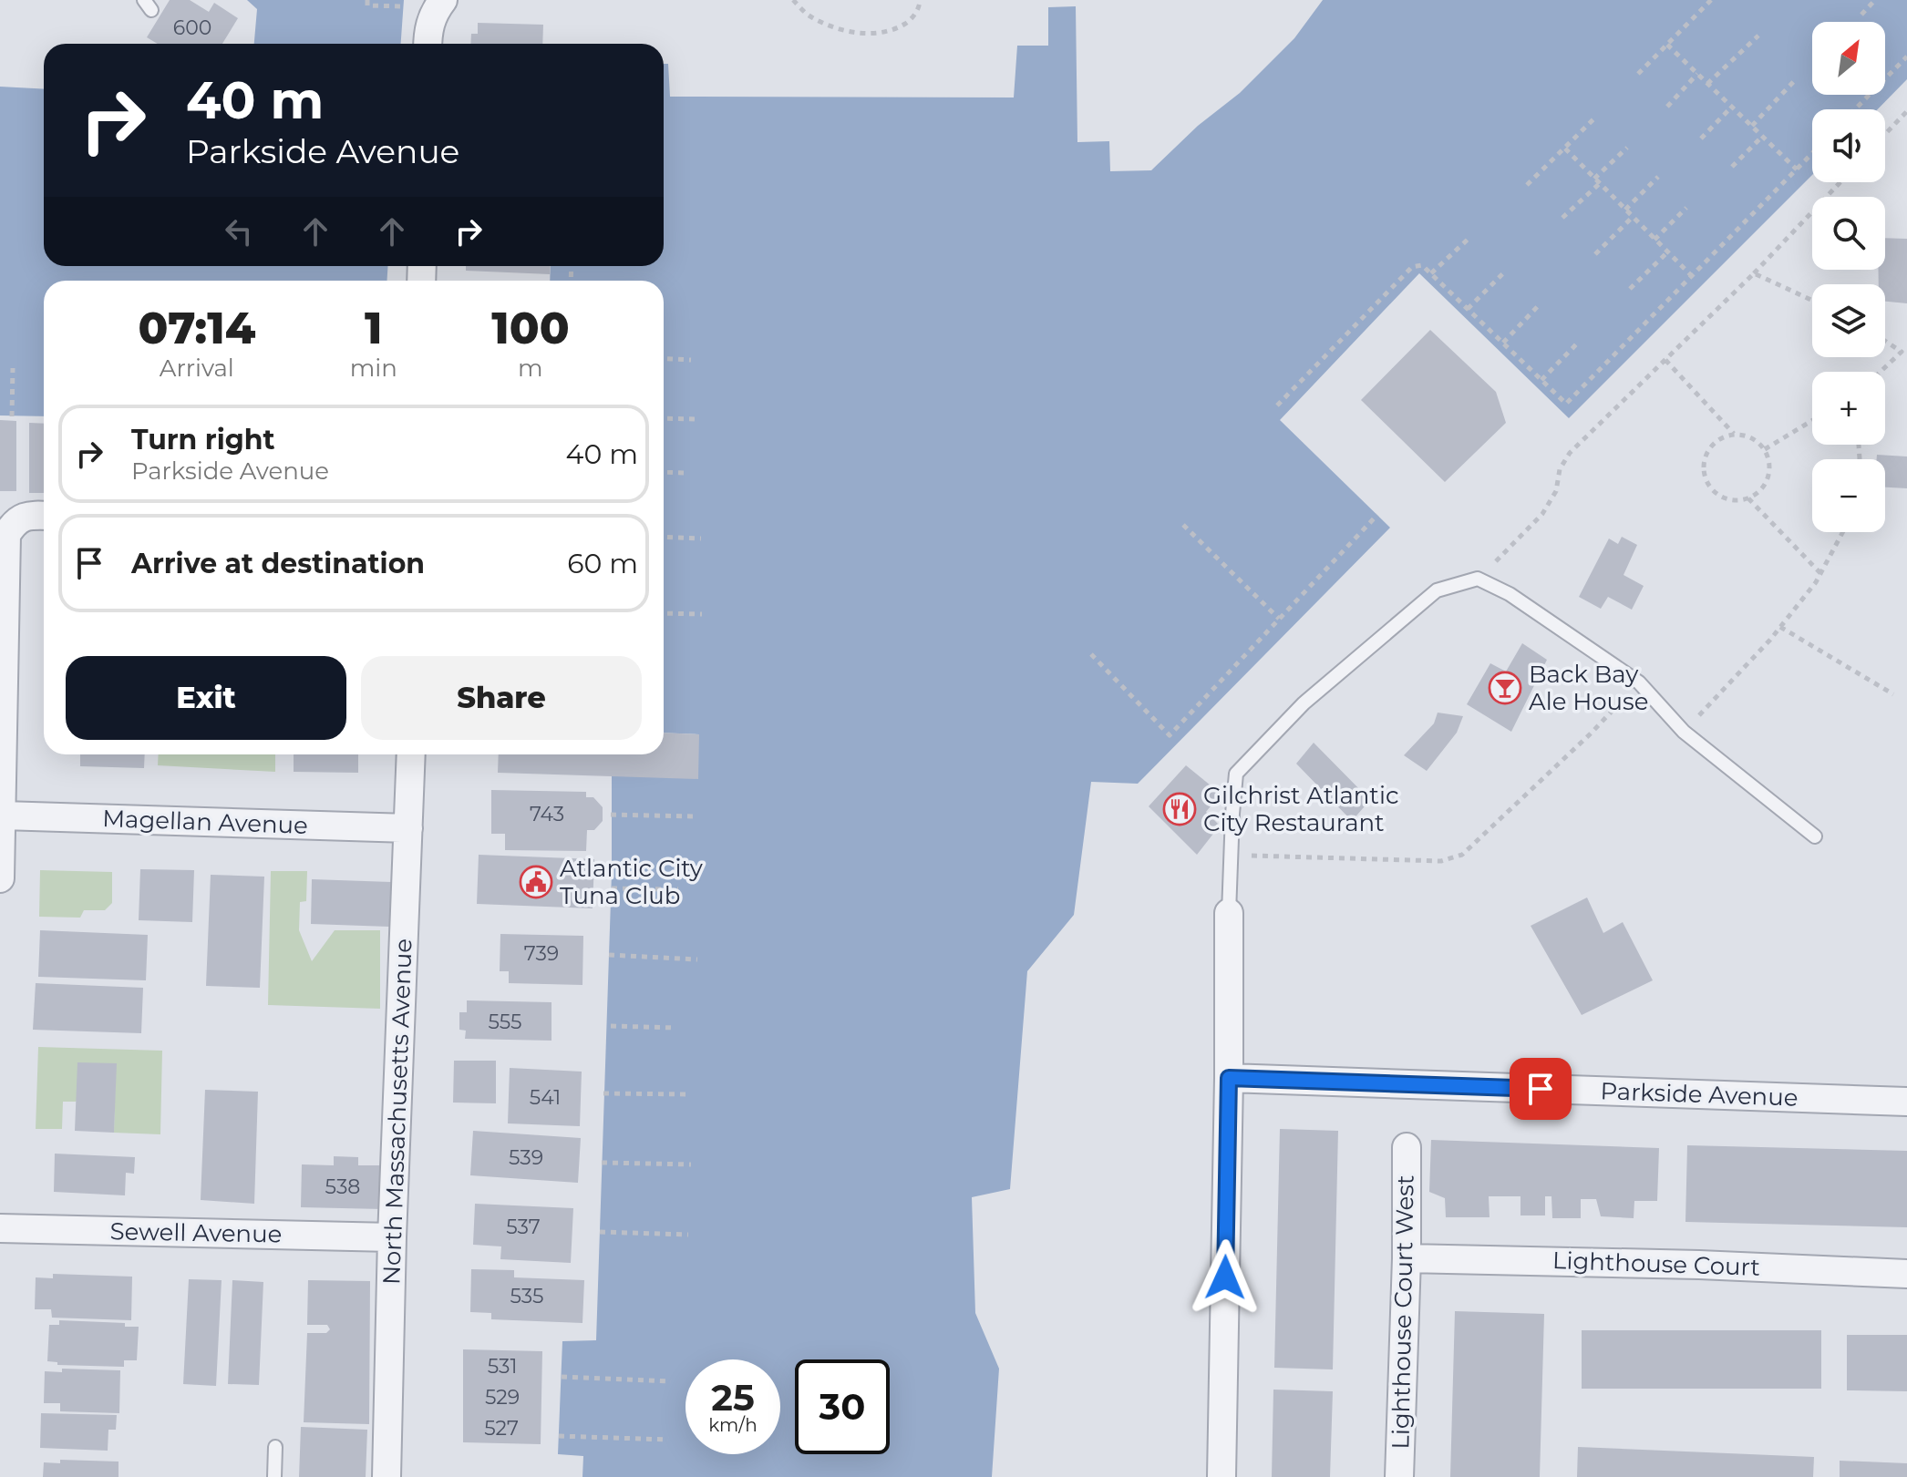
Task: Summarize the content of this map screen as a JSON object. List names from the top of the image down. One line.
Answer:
{"streets":{"street":["Magellan Avenue","Parkside Avenue","North Massachusetts Avenue","Sewell Avenue","Lighthouse Court","Lighthouse Court West"]},"crossings":[["Magellan Avenue","North Massachusetts Avenue"],["North Massachusetts Avenue","Sewell Avenue"],["Lighthouse Court","Lighthouse Court West"]],"places":{"bar":["Back Bay Ale House"],"restaurant":["Gilchrist Atlantic City Restaurant"],"public building":["Atlantic City Tuna Club"]},"house_numbers":["600","743","739","555","541","539","538","537","535","531","529","527"],"north":"top right","page":{"map_buttons":["+","−"],"turn":["40 m","Parkside Avenue"],"eta":["07:14","Arrival","1","min","100","m"],"list":[{"name":"Turn right","note":"Parkside Avenue","value":"40 m"},{"name":"Arrive at destination","value":"60 m"}],"buttons":["Exit","Share"],"speed":"25 km/h","limit":"30"}}
